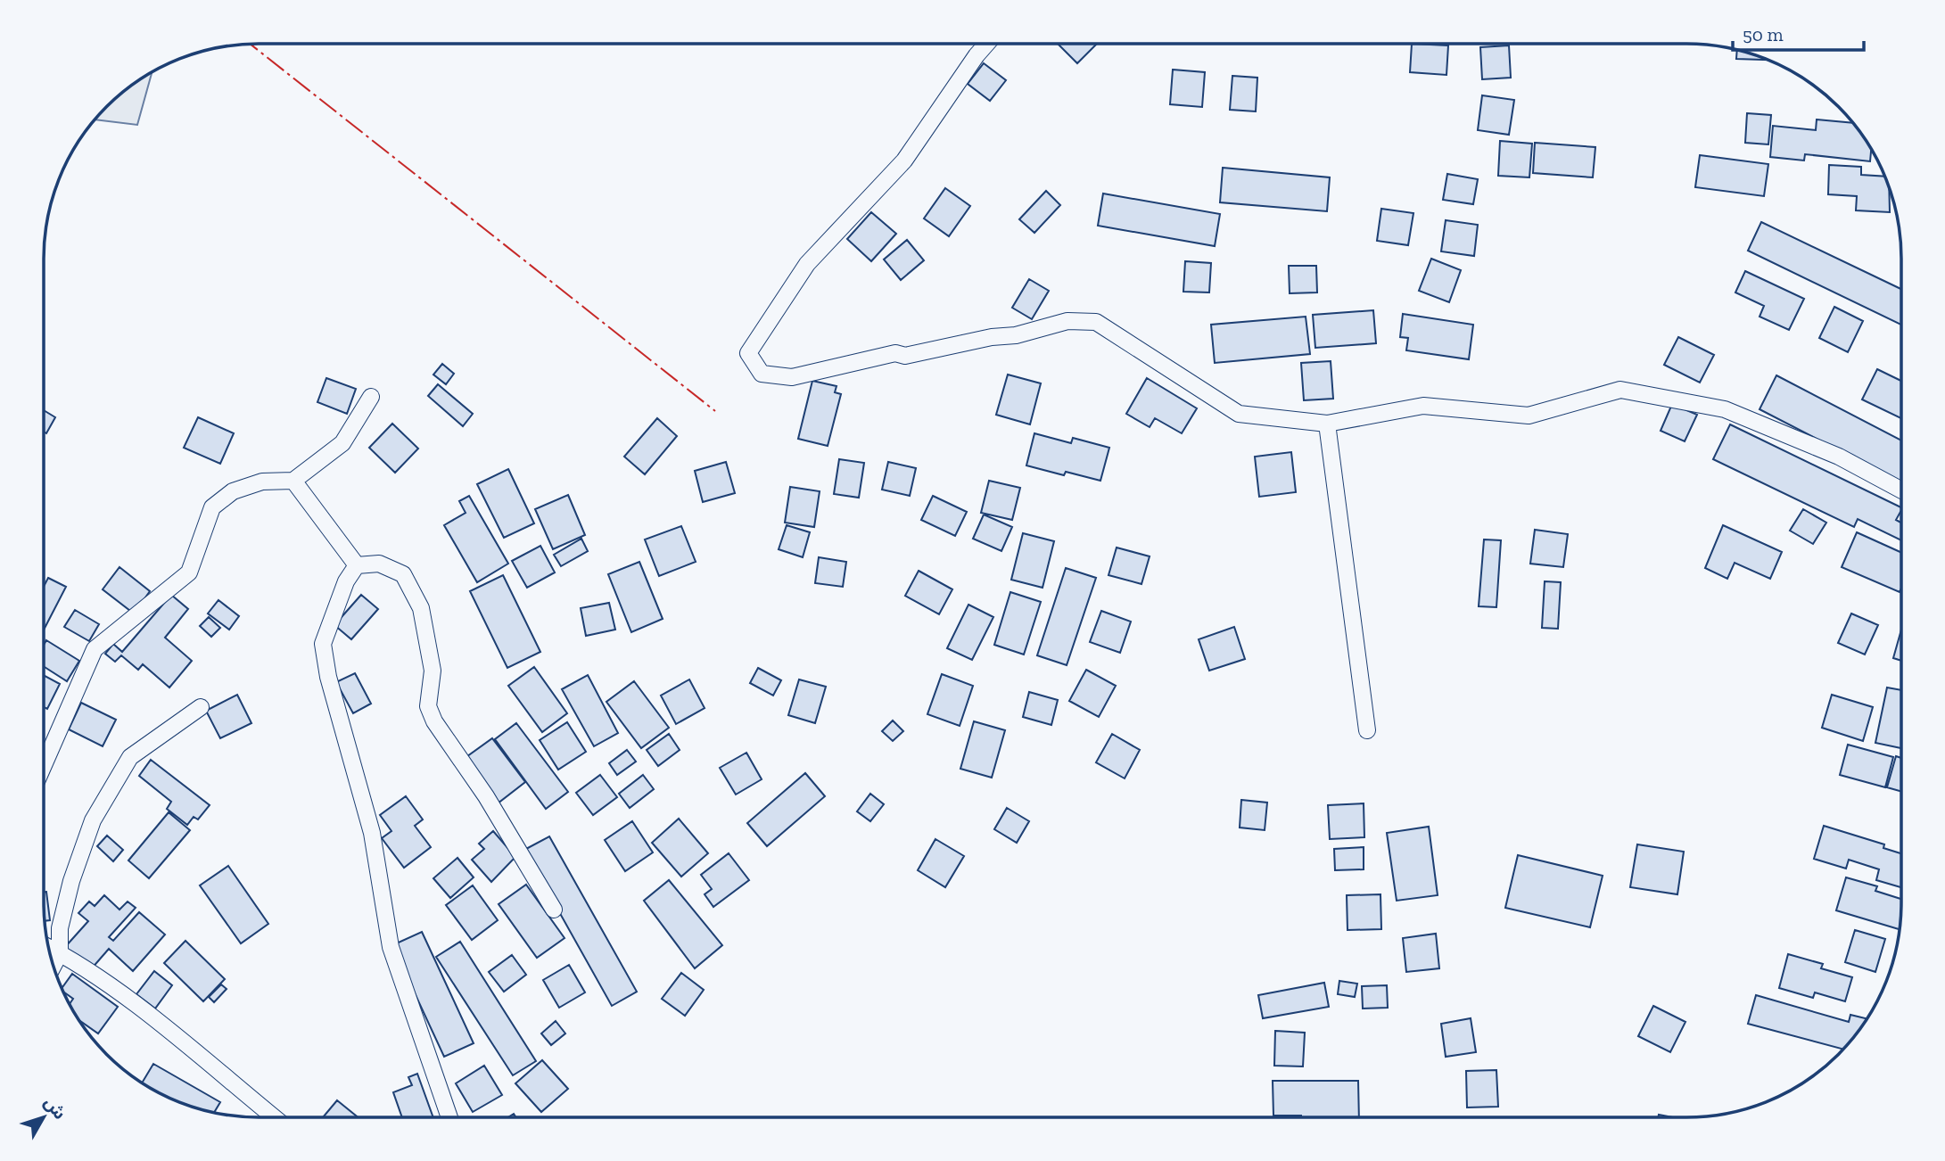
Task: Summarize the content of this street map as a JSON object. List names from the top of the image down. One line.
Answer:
{"scale_bar":"50 m","north":"top right"}
